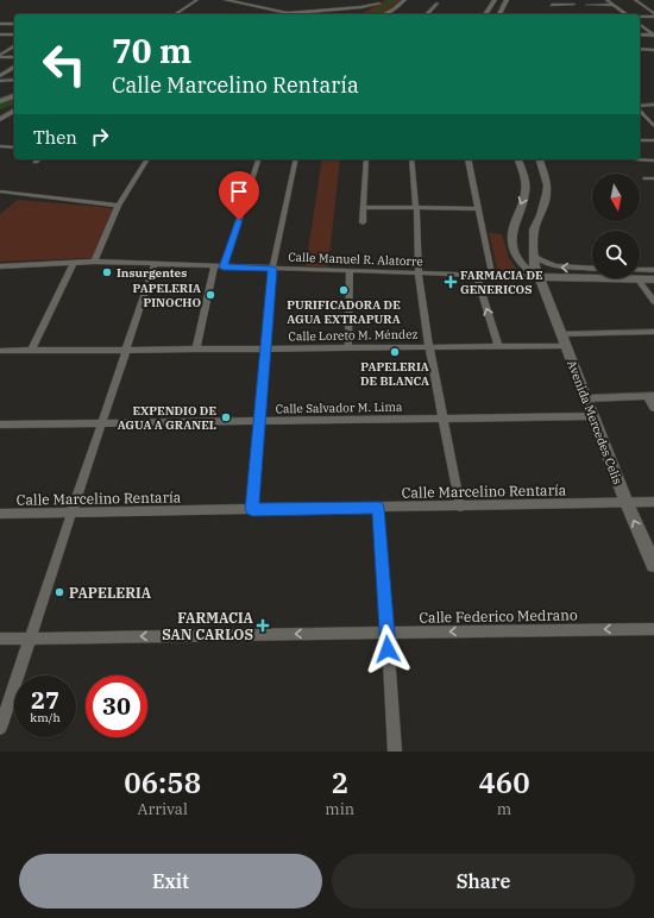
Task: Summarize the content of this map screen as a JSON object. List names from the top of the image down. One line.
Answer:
{"streets":{"main road":["Calle Manuel R. Alatorre","Avenida Mercedes Celis"],"street":["Calle Loreto M. Méndez","Calle Salvador M. Lima","Calle Marcelino Rentaría","Calle Federico Medrano"]},"crossings":[["Calle Manuel R. Alatorre","Avenida Mercedes Celis"],["Calle Loreto M. Méndez","Avenida Mercedes Celis"],["Calle Salvador M. Lima","Avenida Mercedes Celis"],["Avenida Mercedes Celis","Calle Marcelino Rentaría"]],"one_way":["Calle Federico Medrano"],"places":{"other":["Insurgentes","PURIFICADORA DE AGUA EXTRAPURA","PAPELERIA PINOCHO","PAPELERIA DE BLANCA","EXPENDIO DE AGUA A GRANEL","PAPELERIA"],"health":["FARMACIA DE GENERICOS","FARMACIA SAN CARLOS"]},"north":"bottom","page":{"turn":["70 m","Calle Marcelino Rentaría"],"then":"Then","speed":"27 km/h","limit":"30","eta":["06:58","Arrival","2","min","460","m"],"buttons":["Exit","Share"]}}
